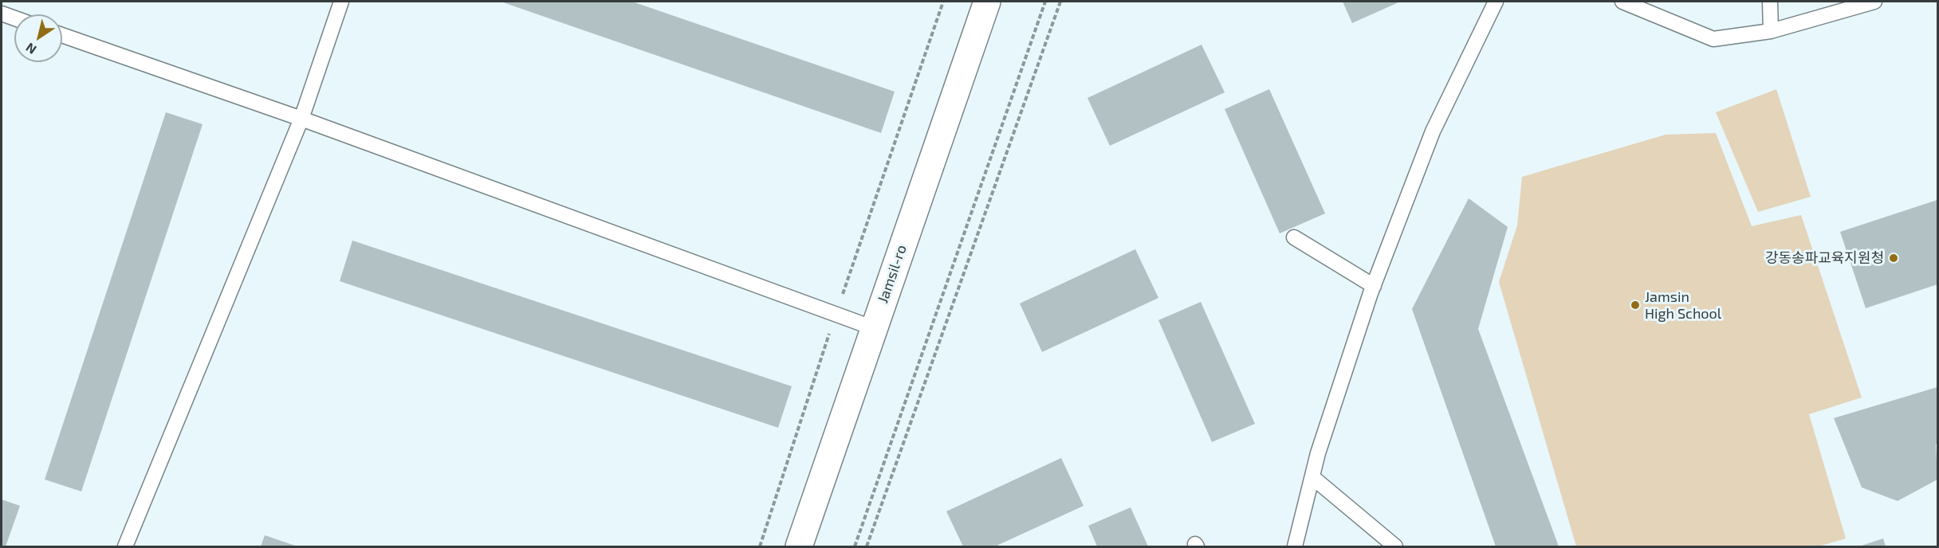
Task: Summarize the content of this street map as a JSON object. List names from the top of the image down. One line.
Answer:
{"streets":{"street":["Jamsil-ro"]},"places":["강동송파교육지원청","Jamsin High School"],"north":"bottom left"}
